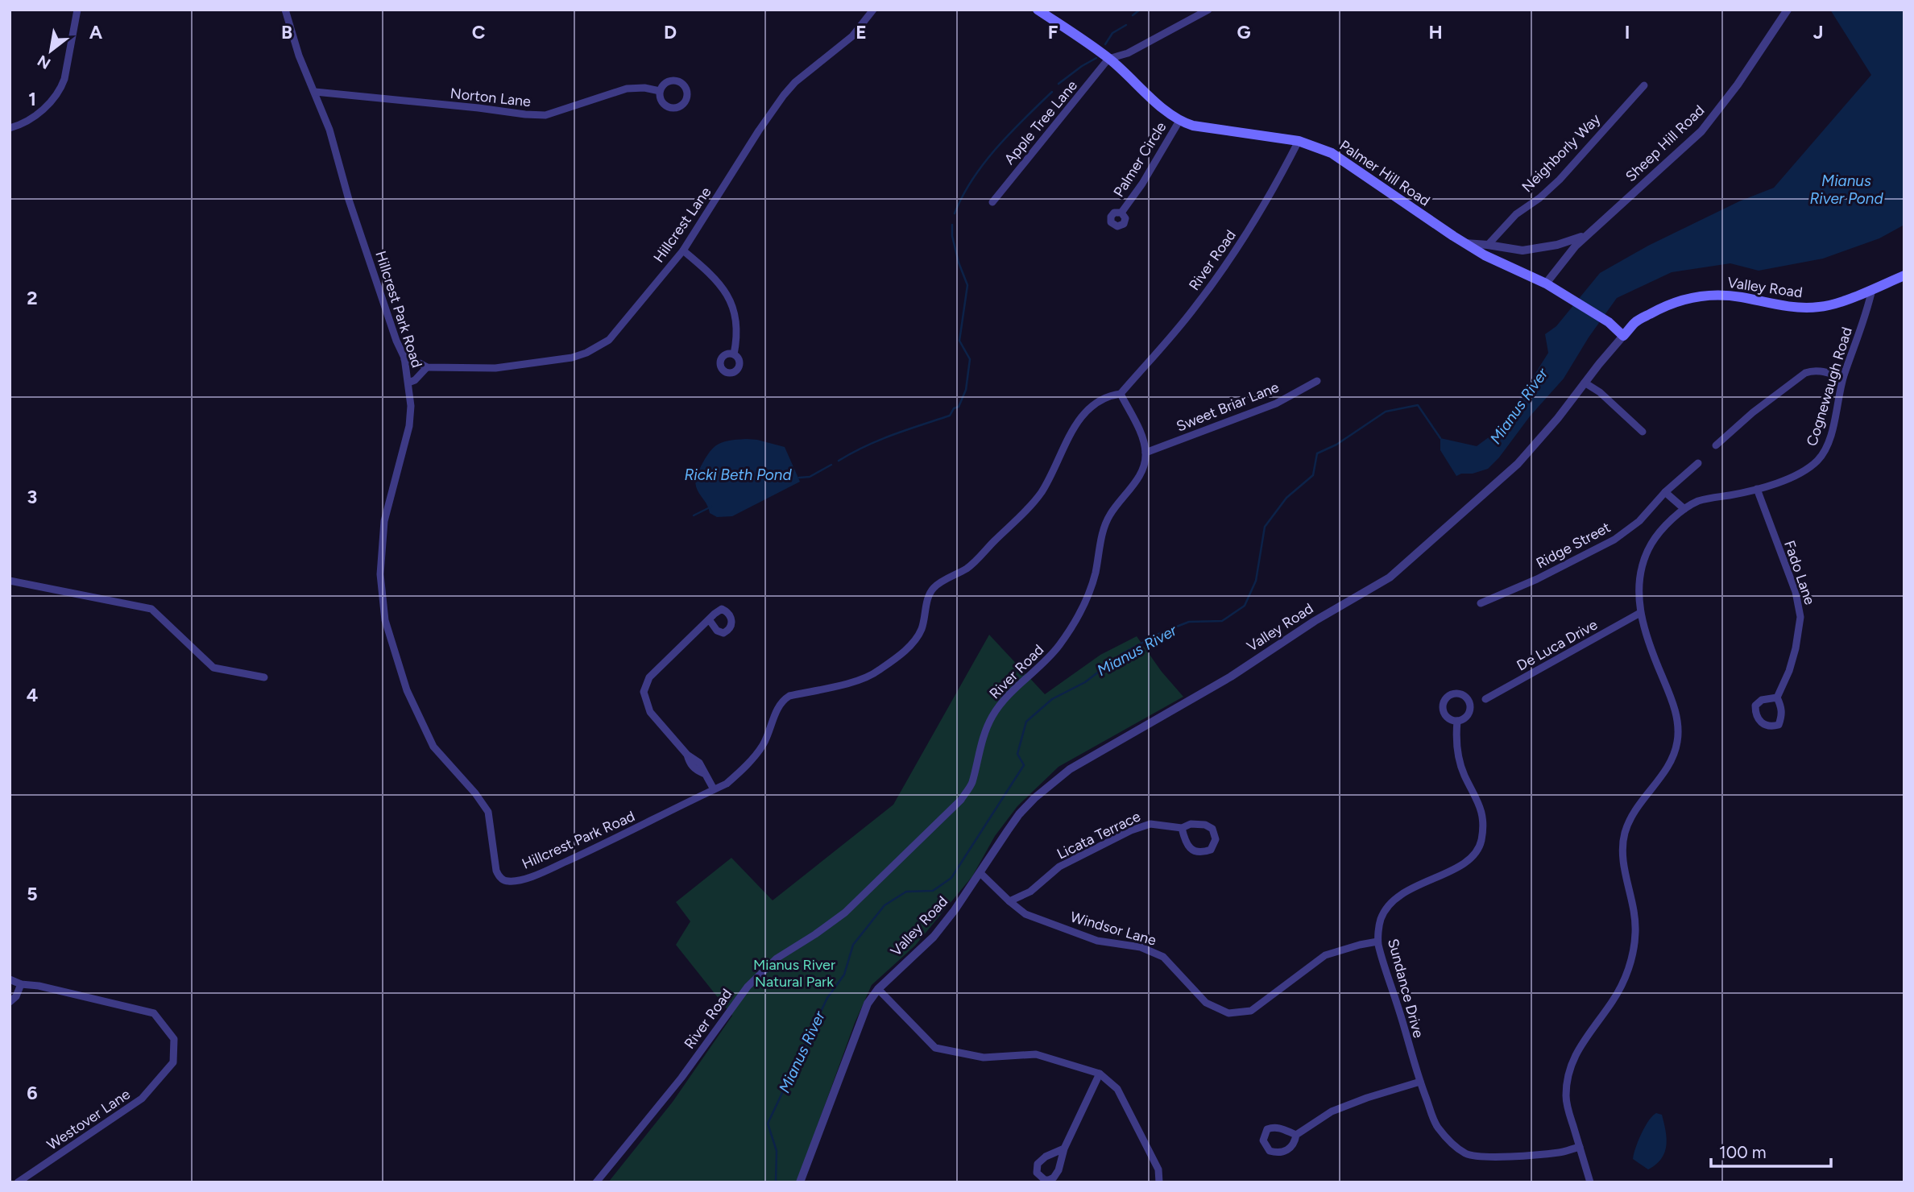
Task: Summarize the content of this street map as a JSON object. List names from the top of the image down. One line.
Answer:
{"streets":{"main road":["Palmer Hill Road","Valley Road"],"street":["Norton Lane","Apple Tree Lane","Sheep Hill Road","Neighborly Way","Palmer Circle","Hillcrest Lane","River Road","Hillcrest Park Road","Cognewaugh Road","Sweet Briar Lane","Ridge Street","Fado Lane","De Luca Drive","Licata Terrace","Windsor Lane","Sundance Drive","Westover Lane"]},"crossings":[["Norton Lane","Hillcrest Park Road"],["Apple Tree Lane","Palmer Hill Road"],["Sheep Hill Road","Palmer Hill Road"],["Palmer Circle","Palmer Hill Road"],["Palmer Hill Road","River Road"],["Palmer Hill Road","Valley Road"],["Hillcrest Lane","Hillcrest Park Road"],["River Road","Hillcrest Park Road"],["River Road","Sweet Briar Lane"],["Valley Road","Cognewaugh Road"],["Cognewaugh Road","Fado Lane"],["Cognewaugh Road","De Luca Drive"],["Cognewaugh Road","Sundance Drive"],["Licata Terrace","Windsor Lane"],["Windsor Lane","Sundance Drive"]],"water":["Mianus River Pond","Mianus River","Ricki Beth Pond"],"parks":["Mianus River Natural Park"],"scale_bar":"100 m","north":"bottom left","grid":{"columns":["A","B","C","D","E","F","G","H","I","J"],"rows":["1","2","3","4","5","6"]}}
